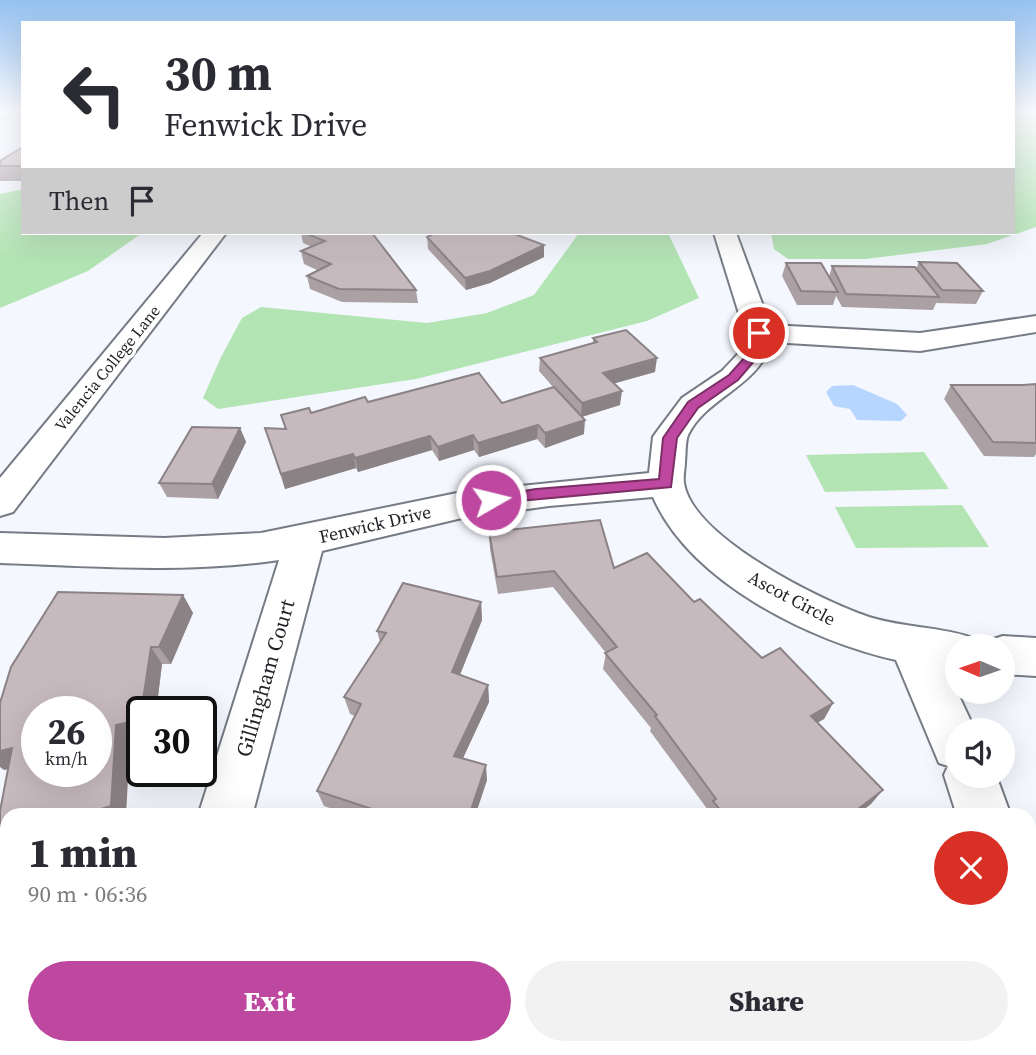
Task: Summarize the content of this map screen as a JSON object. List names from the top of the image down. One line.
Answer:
{"streets":{"street":["Valencia College Lane","Fenwick Drive","Ascot Circle","Gillingham Court"]},"crossings":[["Fenwick Drive","Ascot Circle"],["Fenwick Drive","Gillingham Court"]],"north":"left","page":{"turn":["30 m","Fenwick Drive"],"then":"Then","speed":"26 km/h","limit":"30","heading":["1 min","90 m · 06:36"],"buttons":["Exit","Share"]}}
